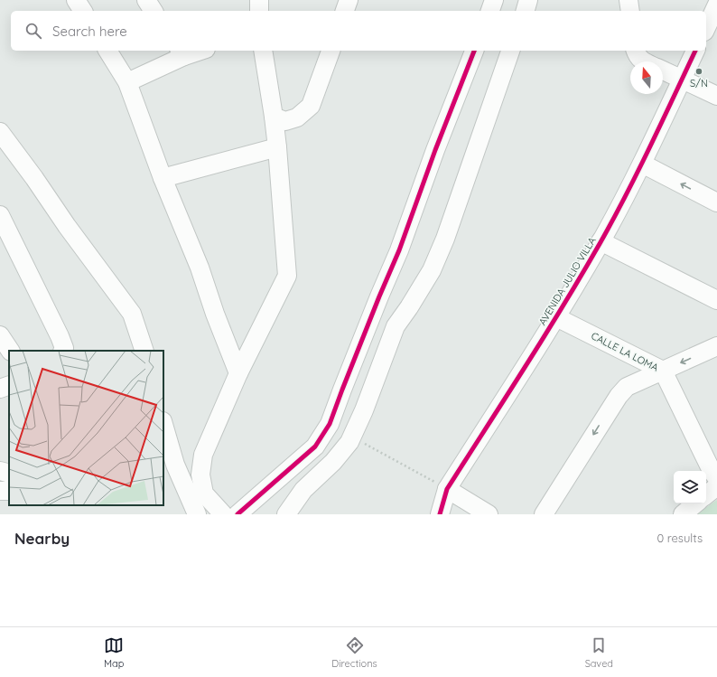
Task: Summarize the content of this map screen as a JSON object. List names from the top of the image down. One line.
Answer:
{"streets":{"street":["AVENIDA JULIO VILLA","CALLE LA LOMA"]},"crossings":[["AVENIDA JULIO VILLA","CALLE LA LOMA"]],"places":["S/N"],"north":"top","page":{"search":"Search here","heading":["Nearby","0 results"],"nav":["Map","Directions","Saved"]}}
